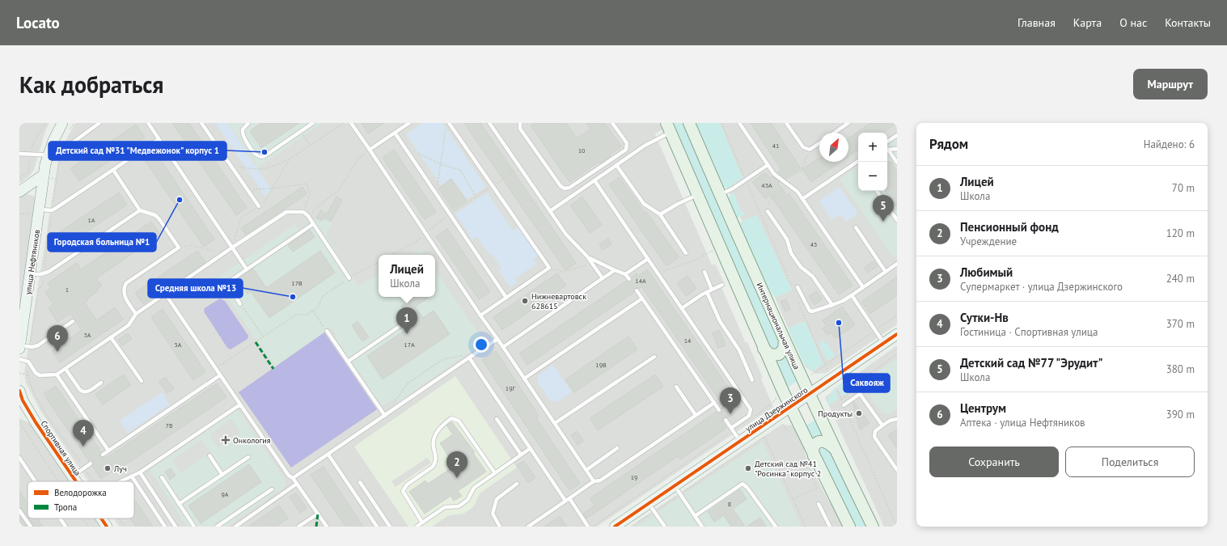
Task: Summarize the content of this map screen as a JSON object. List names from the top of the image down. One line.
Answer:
{"streets":{"main road":["Интернациональная улица"],"street":["улица Нефтяников","улица Дзержинского","Спортивная улица"]},"crossings":[["Интернациональная улица","улица Дзержинского"]],"places":{"other":["Детский сад №31 \"Медвежонок\" корпус 1","Городская больница №1","Средняя школа №13","Нижневартовск 628615","Саквояж","Продукты","Луч","Детский сад №41 \"Росинка\" корпус 2"],"health":["Онкология"]},"house_numbers":["41","10","43А","1А","45","14А","17В","1","3А","14","5А","17А","19В","19Г","7Б","19","9А","8"],"legend":["Велодорожка","Тропа"],"north":"top right","page":{"header":"Locato","nav":["Главная","Карта","О нас","Контакты"],"buttons":["Маршрут",["Сохранить","Поделиться"]],"title":"Как добраться","heading":["Рядом","Найдено: 6"],"map_buttons":["+","−"],"list":[{"mark":"1","name":"Лицей","note":"Школа","value":"70 m"},{"mark":"2","name":"Пенсионный фонд","note":"Учреждение","value":"120 m"},{"mark":"3","name":"Любимый","note":"Супермаркет · улица Дзержинского","value":"240 m"},{"mark":"4","name":"Сутки-Нв","note":"Гостиница · Спортивная улица","value":"370 m"},{"mark":"5","name":"Детский сад №77 \"Эрудит\"","note":"Школа","value":"380 m"},{"mark":"6","name":"Центрум","note":"Аптека · улица Нефтяников","value":"390 m"}],"pins":["5","1","6","3","4","2"],"popup":["Лицей","Школа"]}}
